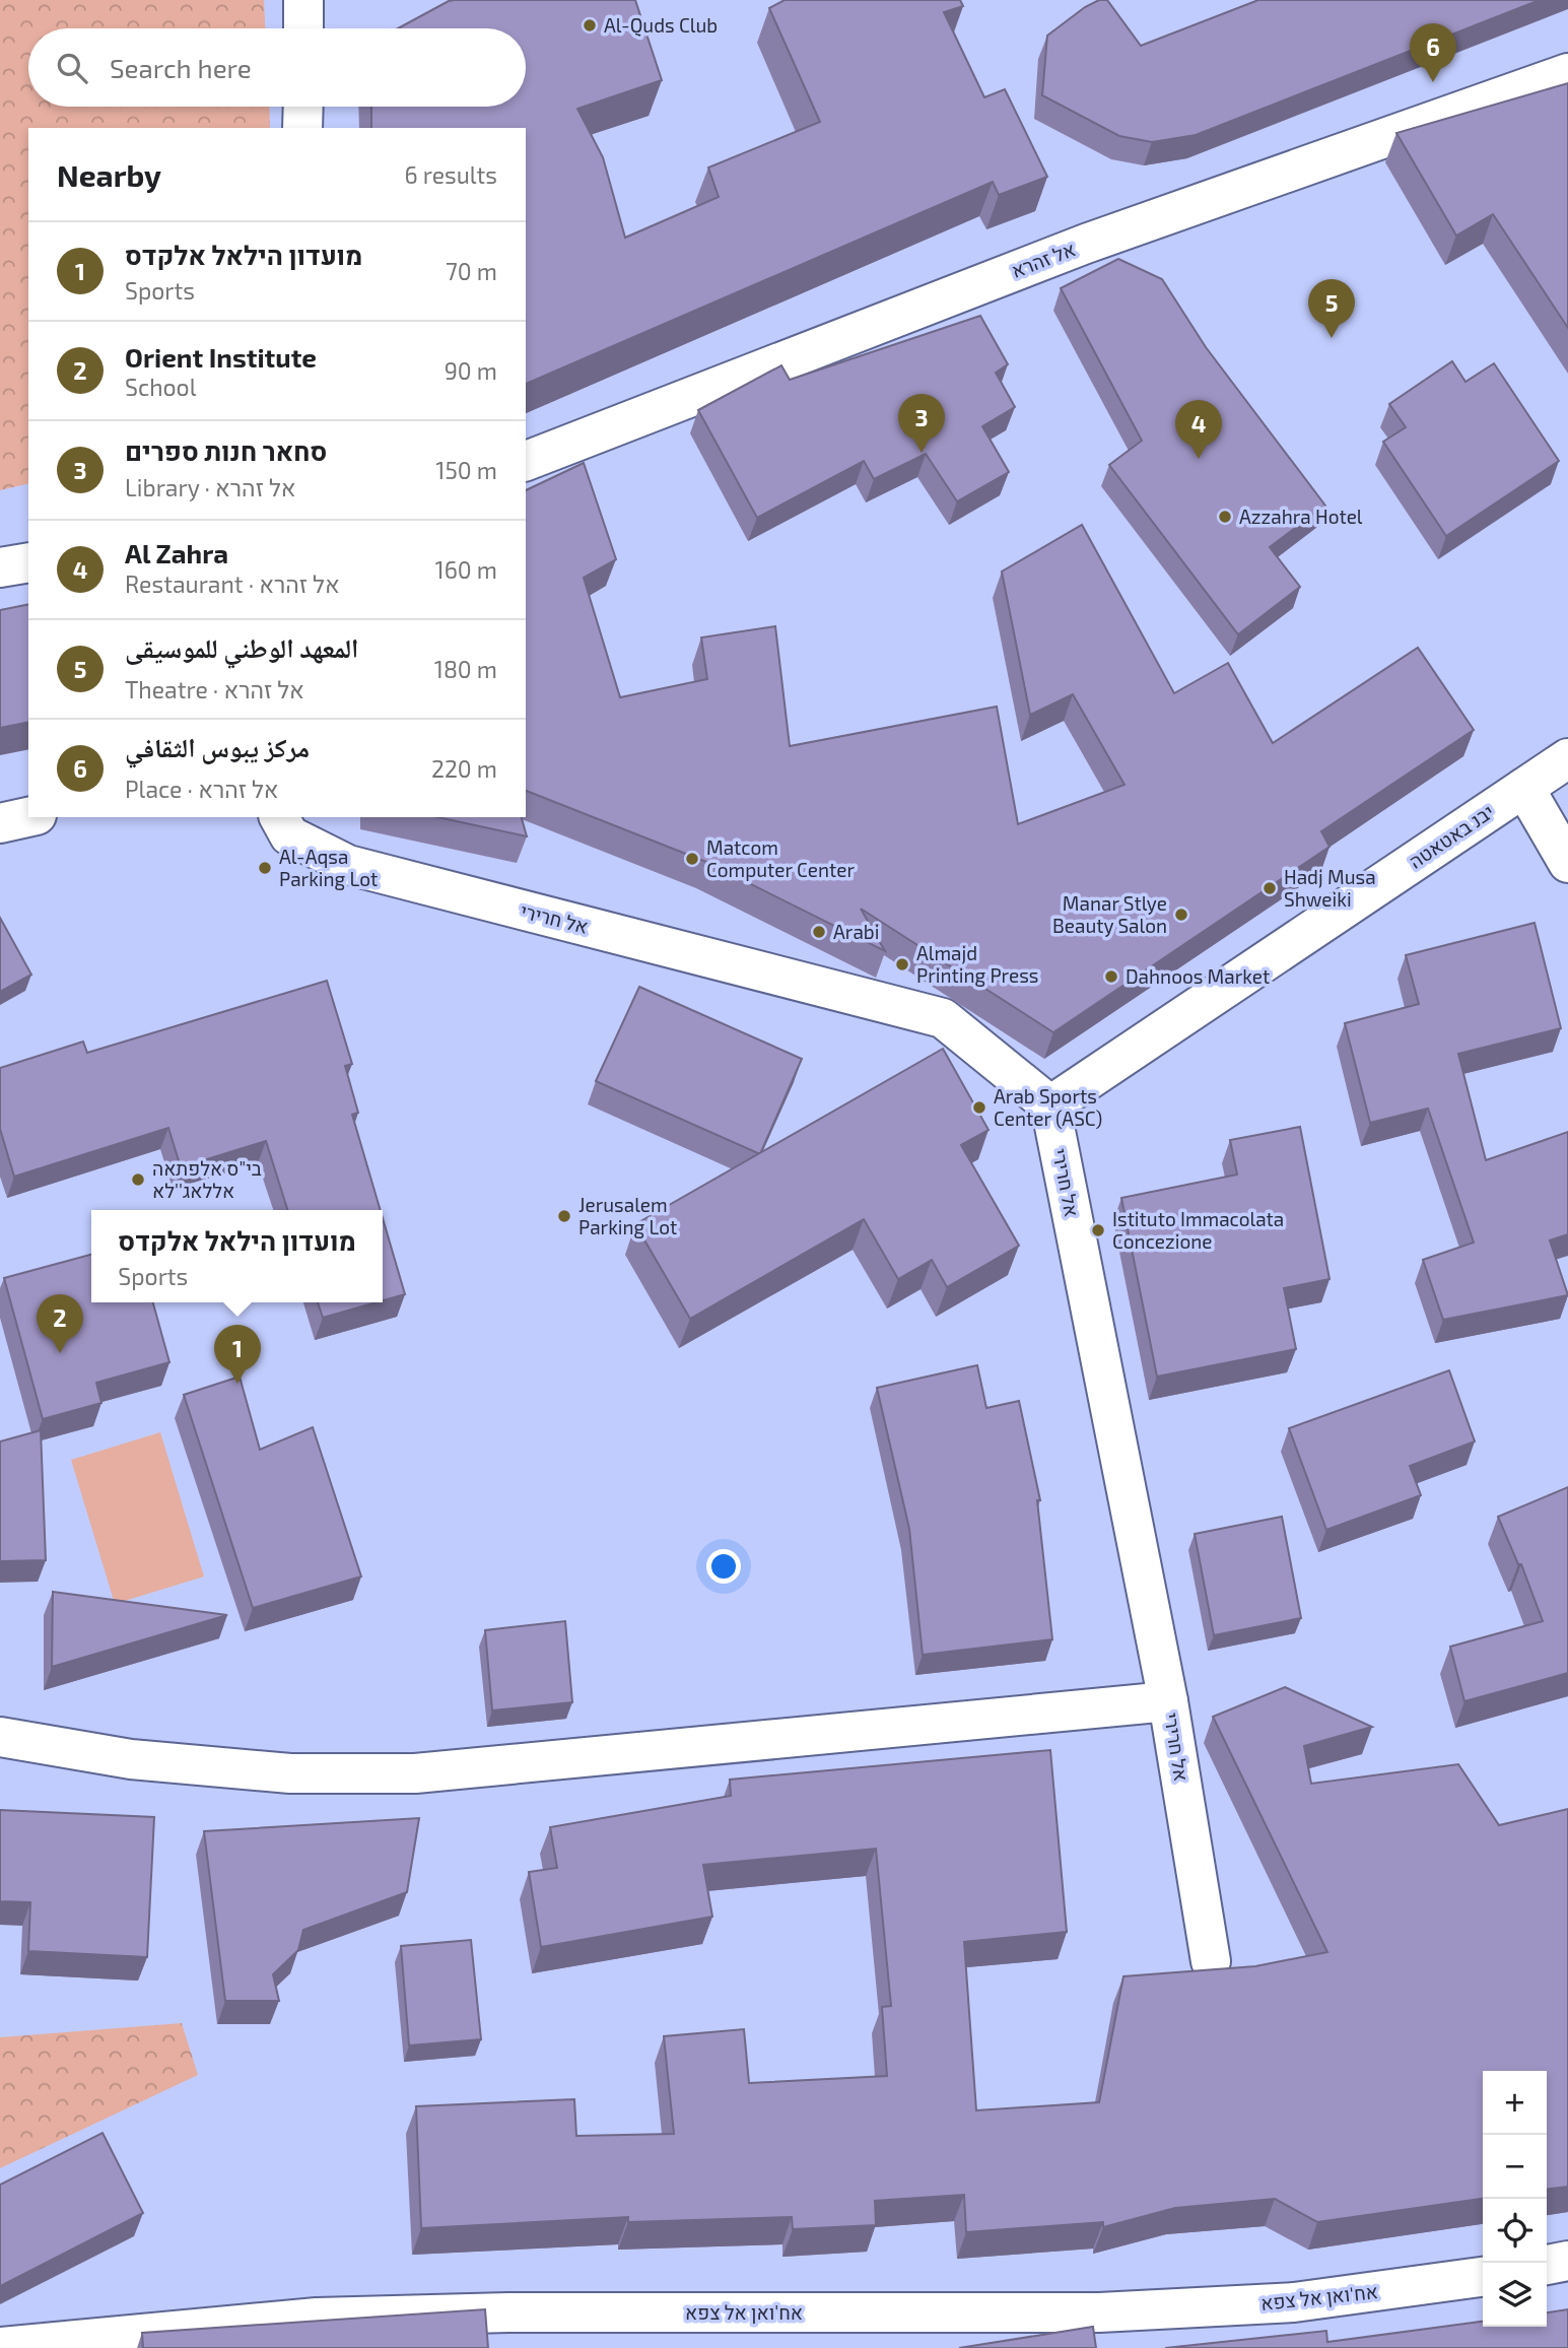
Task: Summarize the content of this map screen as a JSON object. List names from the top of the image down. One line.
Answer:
{"streets":{"street":["אל זהרא","יבנ באטאטה","אל חרירי","אח'ואן אל צפא"]},"crossings":[["יבנ באטאטה","אל חרירי"]],"places":["Al-Quds Club","Azzahra Hotel","Matcom Computer Center","Al-Aqsa Parking Lot","Hadj Musa Shweiki","Manar Stlye Beauty Salon","Arabi","Almajd Printing Press","Dahnoos Market","Arab Sports Center (ASC)","בי\"ס אלפתאה אללאג''לא","Jerusalem Parking Lot","Istituto Immacolata Concezione"],"page":{"pins":["6","5","3","4","2","1"],"search":"Search here","heading":["Nearby","6 results"],"list":[{"mark":"1","name":"מועדון הילאל אלקדס","note":"Sports","value":"70 m"},{"mark":"2","name":"Orient Institute","note":"School","value":"90 m"},{"mark":"3","name":"סחאר חנות ספרים","note":"Library · אל זהרא","value":"150 m"},{"mark":"4","name":"Al Zahra","note":"Restaurant · אל זהרא","value":"160 m"},{"mark":"5","name":"المعهد الوطني للموسيقى","note":"Theatre · אל זהרא","value":"180 m"},{"mark":"6","name":"مركز يبوس الثقافي","note":"Place · אל זהרא","value":"220 m"}],"popup":["מועדון הילאל אלקדס","Sports"],"map_buttons":["+","−"]}}
